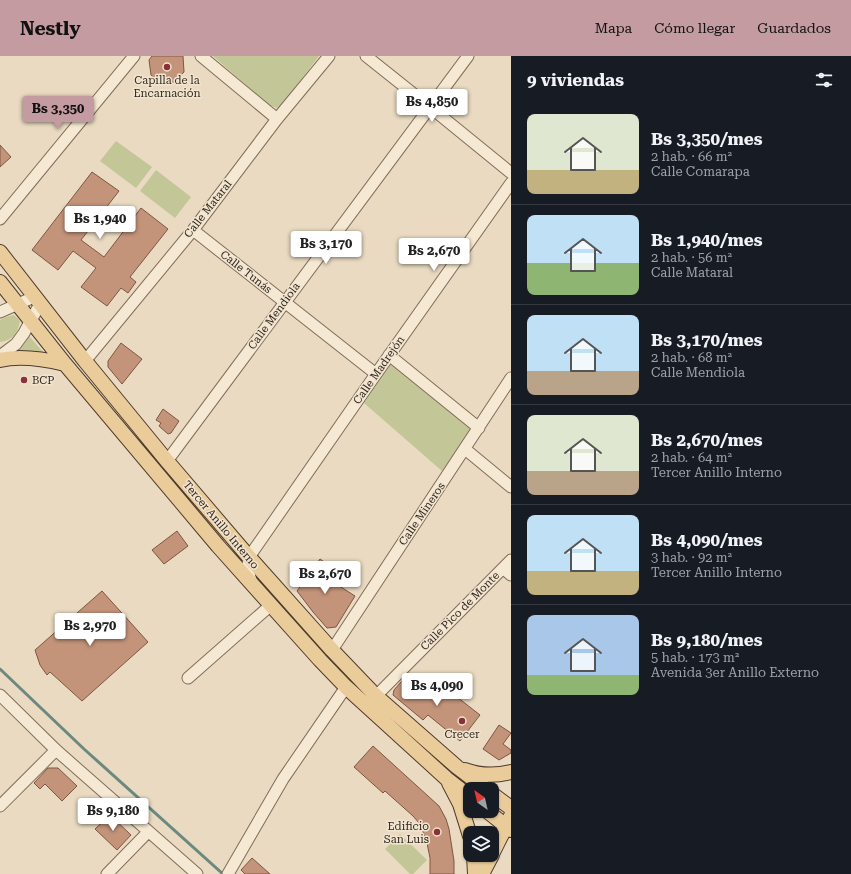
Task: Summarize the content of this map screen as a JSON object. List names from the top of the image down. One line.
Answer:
{"streets":{"main road":["Tercer Anillo Interno"],"street":["Calle Mataral","Calle Tunás","Calle Mendiola","Calle Madrejón","Calle Mineros","Calle Pico de Monte"]},"crossings":[["Calle Mataral","Calle Tunás"],["Calle Mataral","Tercer Anillo Interno"],["Calle Tunás","Calle Mendiola"],["Calle Tunás","Calle Madrejón"],["Calle Mendiola","Tercer Anillo Interno"],["Calle Madrejón","Tercer Anillo Interno"],["Calle Mineros","Tercer Anillo Interno"],["Tercer Anillo Interno","Calle Pico de Monte"]],"places":["Capilla de la Encarnación","BCP","Crecer","Edificio San Luis"],"north":"top left","page":{"header":"Nestly","nav":["Mapa","Cómo llegar","Guardados"],"heading":"9 viviendas","price":["Bs 4,850","Bs 3,350","Bs 1,940","Bs 3,170","Bs 2,670","Bs 2,670","Bs 2,970","Bs 4,090","Bs 9,180"],"list":[{"name":"Bs 3,350/mes","note":"2 hab. · 66 m² · Calle Comarapa"},{"name":"Bs 1,940/mes","note":"2 hab. · 56 m² · Calle Mataral"},{"name":"Bs 3,170/mes","note":"2 hab. · 68 m² · Calle Mendiola"},{"name":"Bs 2,670/mes","note":"2 hab. · 64 m² · Tercer Anillo Interno"},{"name":"Bs 4,090/mes","note":"3 hab. · 92 m² · Tercer Anillo Interno"},{"name":"Bs 9,180/mes","note":"5 hab. · 173 m² · Avenida 3er Anillo Externo"}]}}
